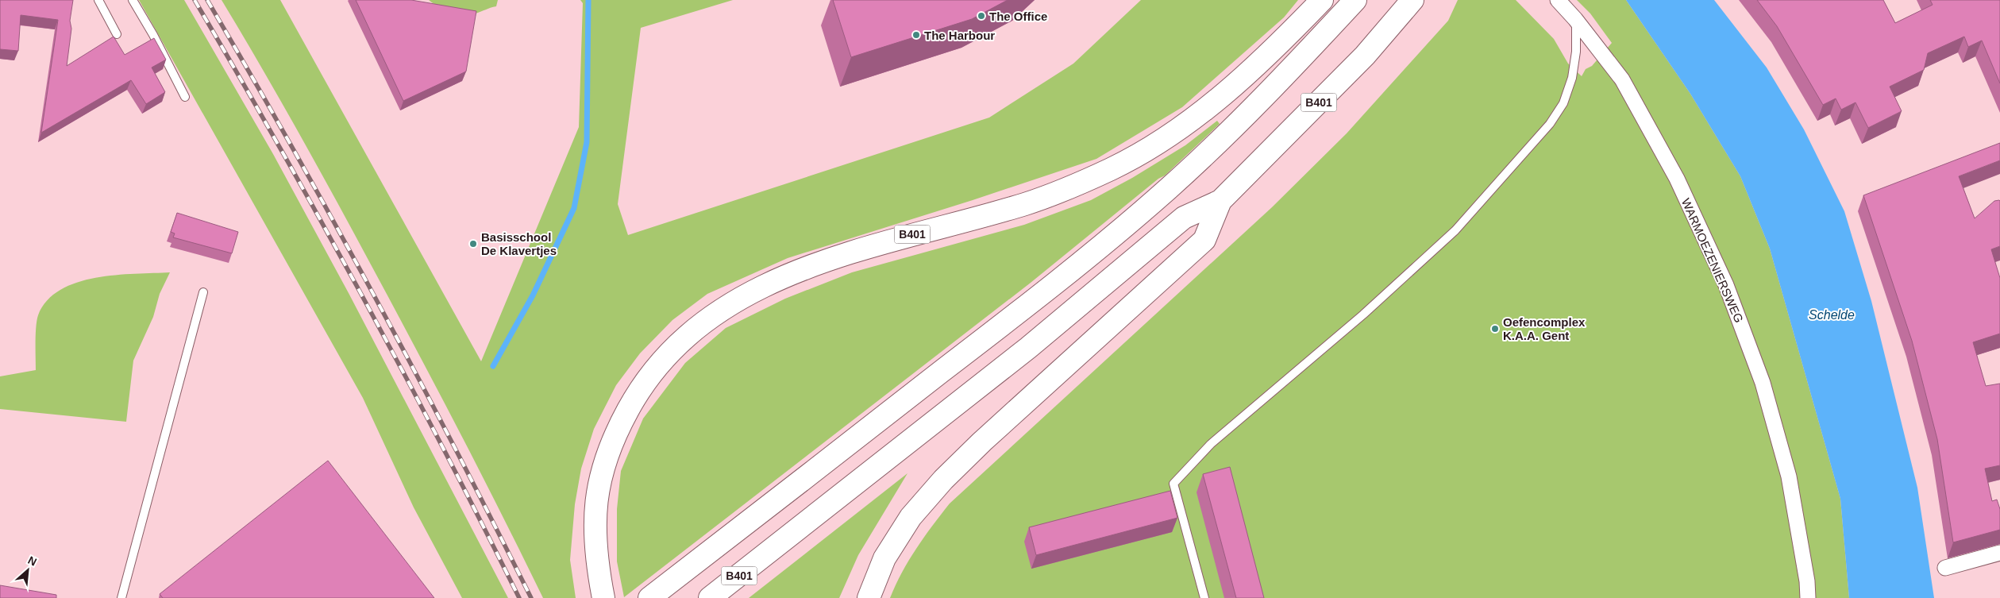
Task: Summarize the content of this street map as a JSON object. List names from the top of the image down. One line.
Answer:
{"streets":{"highway":["B401"],"street":["WARMOEZENIERSWEG"]},"water":["Schelde"],"places":["The Office","The Harbour","Basisschool De Klavertjes","Oefencomplex K.A.A. Gent"],"north":"top right"}
